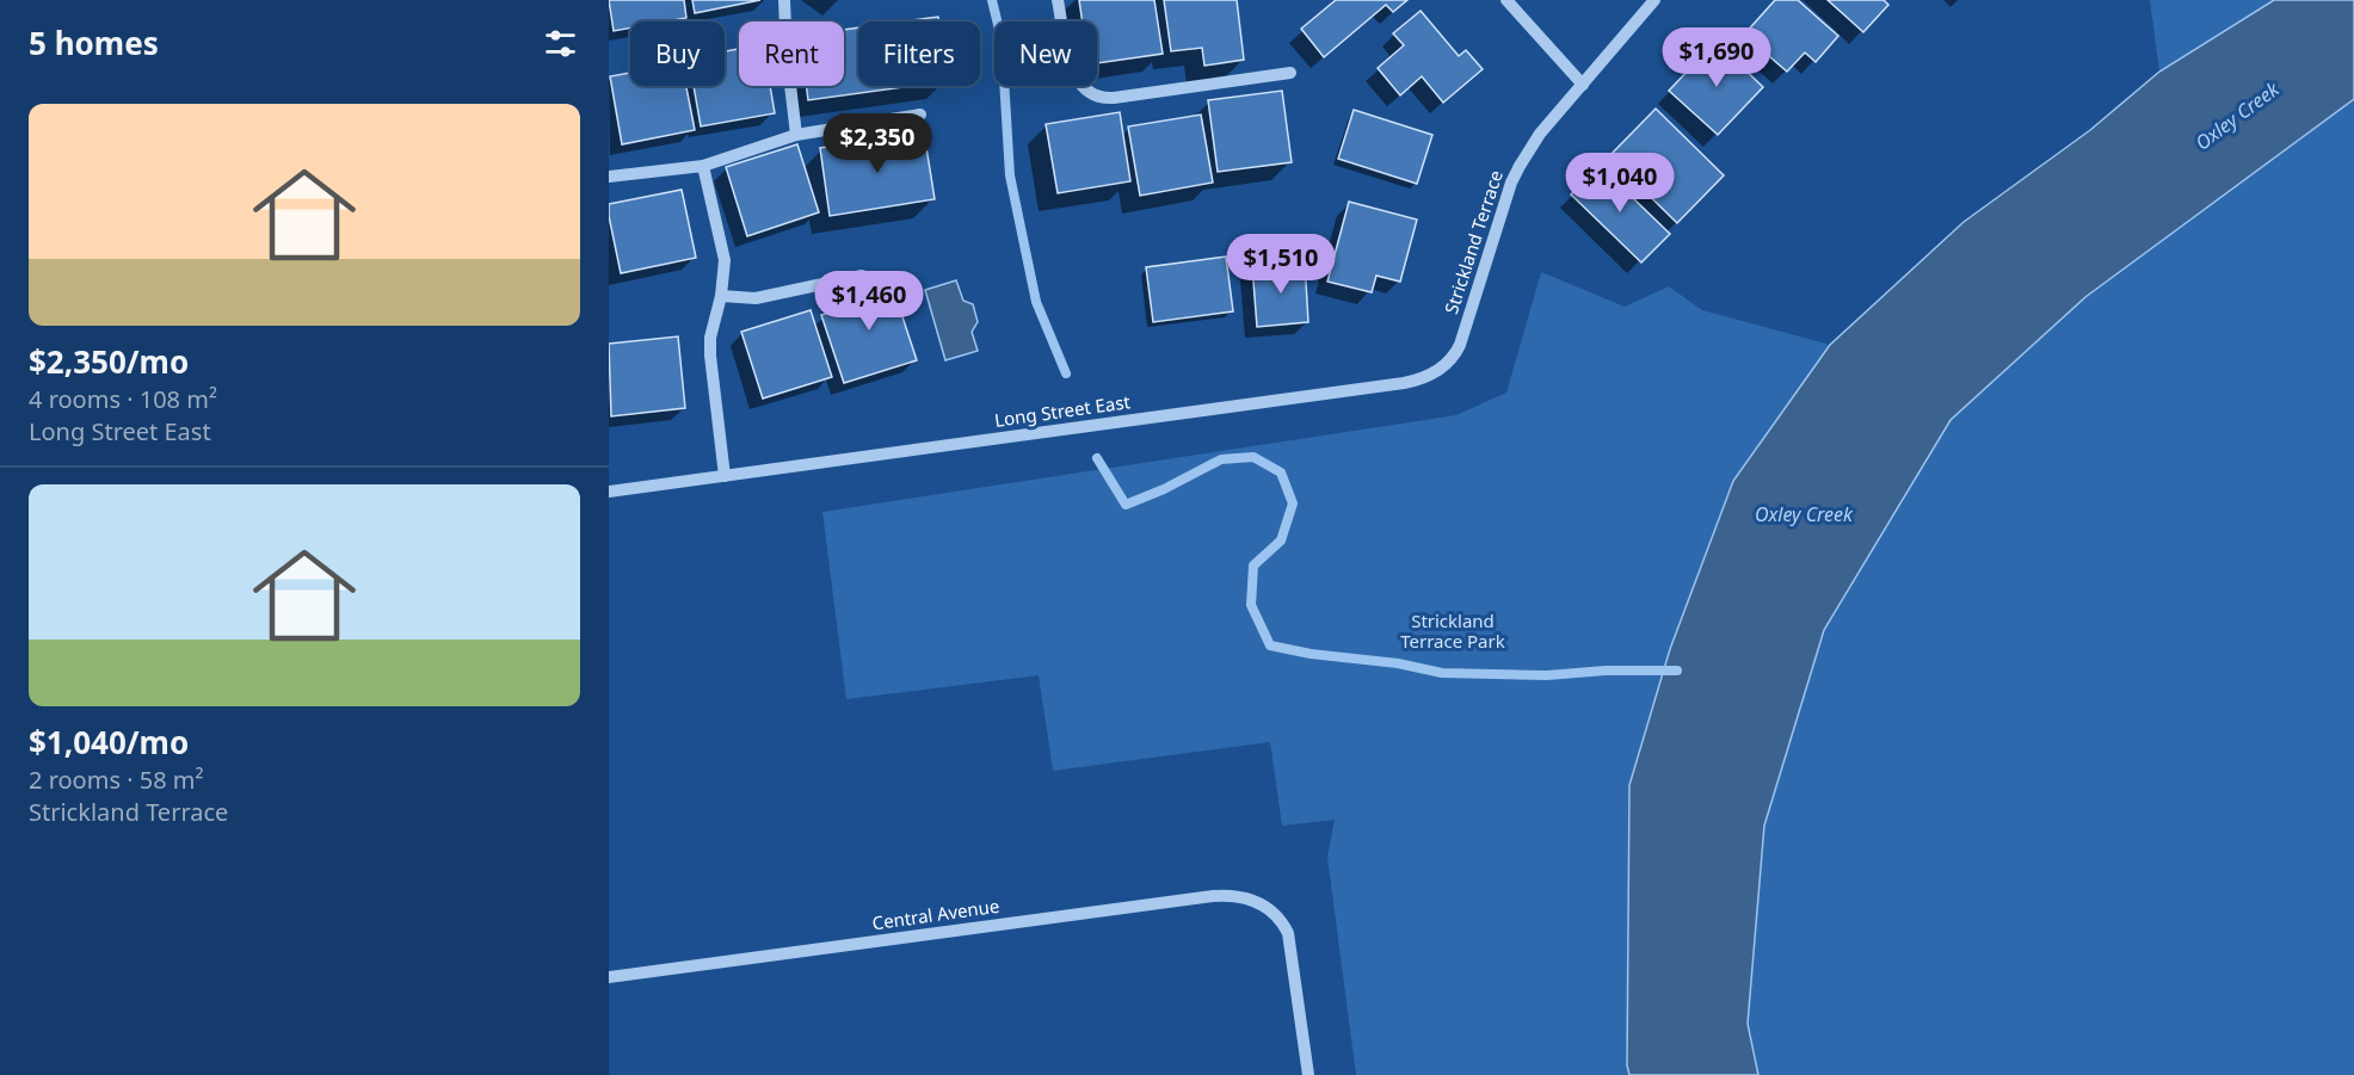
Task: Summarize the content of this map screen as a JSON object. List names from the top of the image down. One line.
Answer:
{"streets":{"street":["Strickland Terrace","Long Street East","Central Avenue"]},"crossings":[["Strickland Terrace","Long Street East"]],"water":["Oxley Creek"],"parks":["Strickland Terrace Park"],"page":{"heading":"5 homes","chip":["Buy","Rent","Filters","New"],"price":["$1,690","$2,350","$1,040","$1,510","$1,460"],"list":[{"name":"$2,350/mo","note":"4 rooms · 108 m² · Long Street East"},{"name":"$1,040/mo","note":"2 rooms · 58 m² · Strickland Terrace"}]}}
